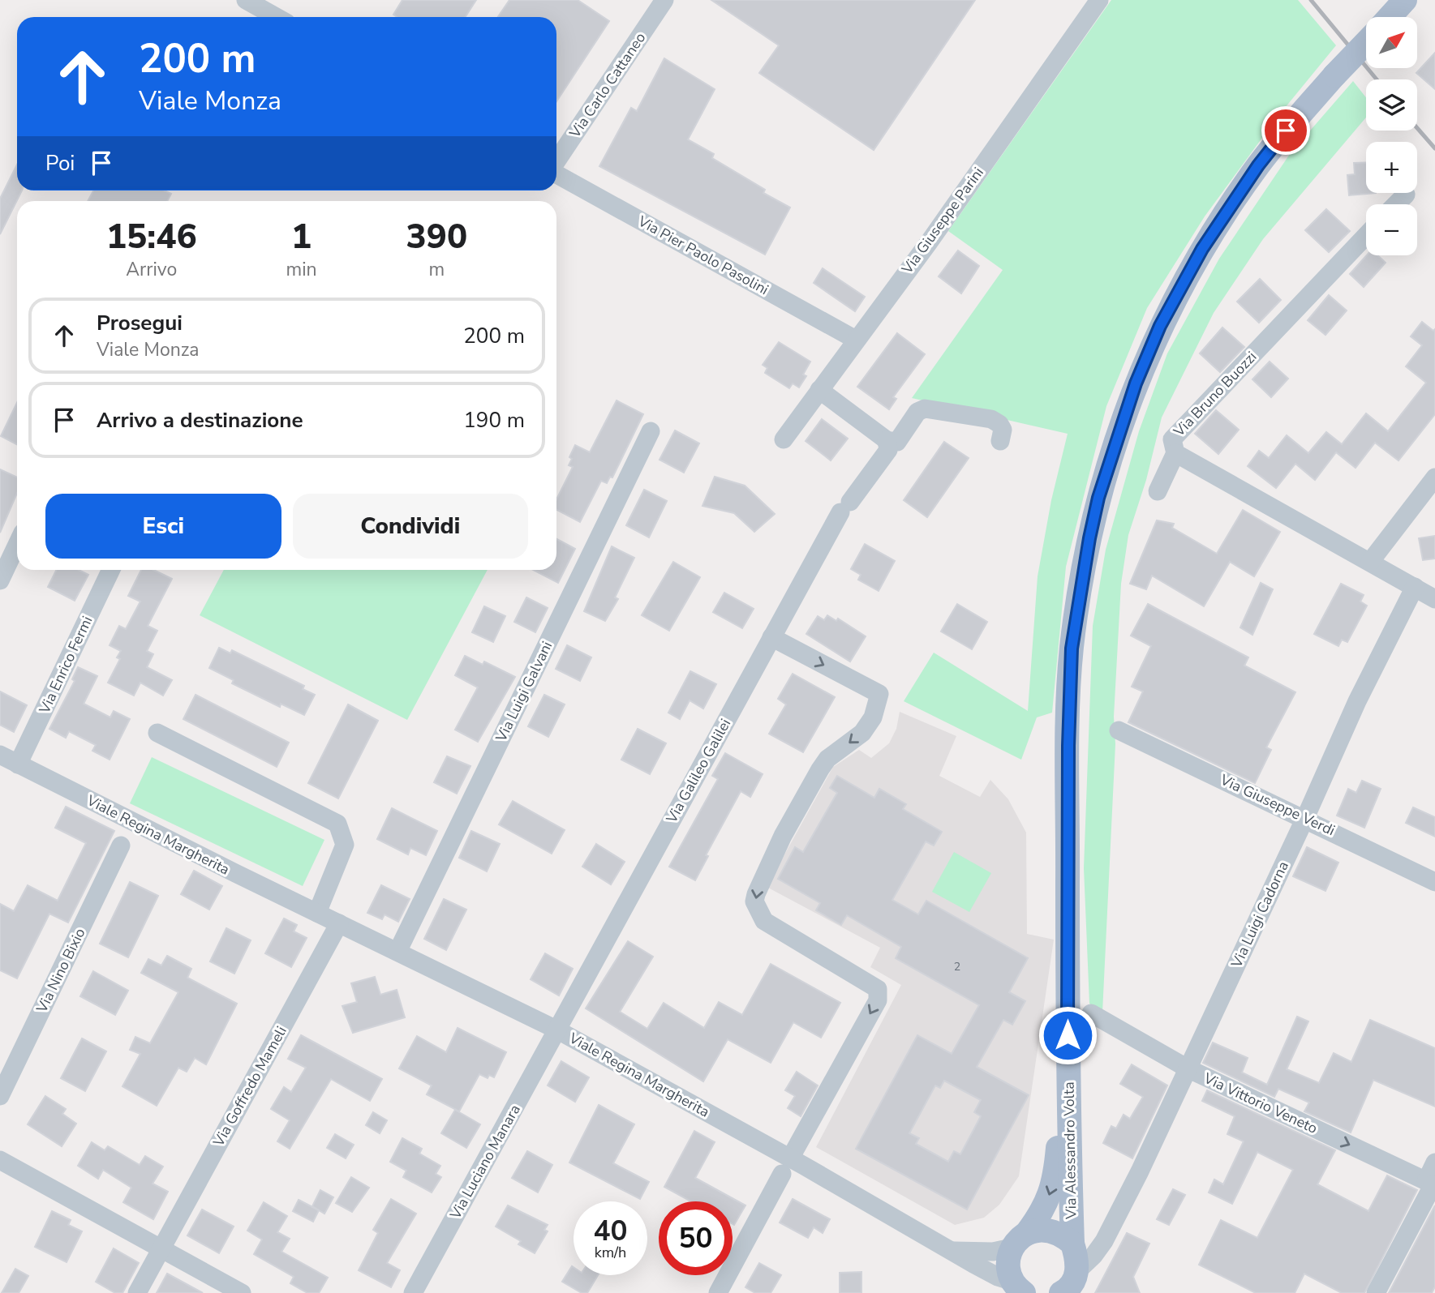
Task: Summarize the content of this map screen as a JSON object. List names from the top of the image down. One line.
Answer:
{"streets":{"main road":["Via Alessandro Volta"],"street":["Via Carlo Cattaneo","Via Giuseppe Parini","Via Pier Paolo Pasolini","Via Bruno Buozzi","Via Enrico Fermi","Via Luigi Galvani","Via Galileo Galilei","Via Giuseppe Verdi","Viale Regina Margherita","Via Luigi Cadorna","Via Nino Bixio","Via Goffredo Mameli","Via Vittorio Veneto","Via Luciano Manara"]},"crossings":[["Via Giuseppe Parini","Via Pier Paolo Pasolini"],["Via Bruno Buozzi","Via Luigi Cadorna"],["Via Enrico Fermi","Viale Regina Margherita"],["Via Luigi Galvani","Viale Regina Margherita"],["Via Galileo Galilei","Viale Regina Margherita"],["Via Galileo Galilei","Via Luciano Manara"],["Via Giuseppe Verdi","Via Luigi Cadorna"],["Viale Regina Margherita","Via Goffredo Mameli"],["Viale Regina Margherita","Via Alessandro Volta"],["Viale Regina Margherita","Via Luciano Manara"],["Via Luigi Cadorna","Via Vittorio Veneto"],["Via Luigi Cadorna","Via Alessandro Volta"]],"one_way":["Via Vittorio Veneto"],"house_numbers":["2"],"north":"top right","page":{"map_buttons":["+","−"],"turn":["200 m","Viale Monza"],"then":"Poi","eta":["15:46","Arrivo","1","min","390","m"],"list":[{"name":"Prosegui","note":"Viale Monza","value":"200 m"},{"name":"Arrivo a destinazione","value":"190 m"}],"buttons":["Esci","Condividi"],"speed":"40 km/h","limit":"50"}}
